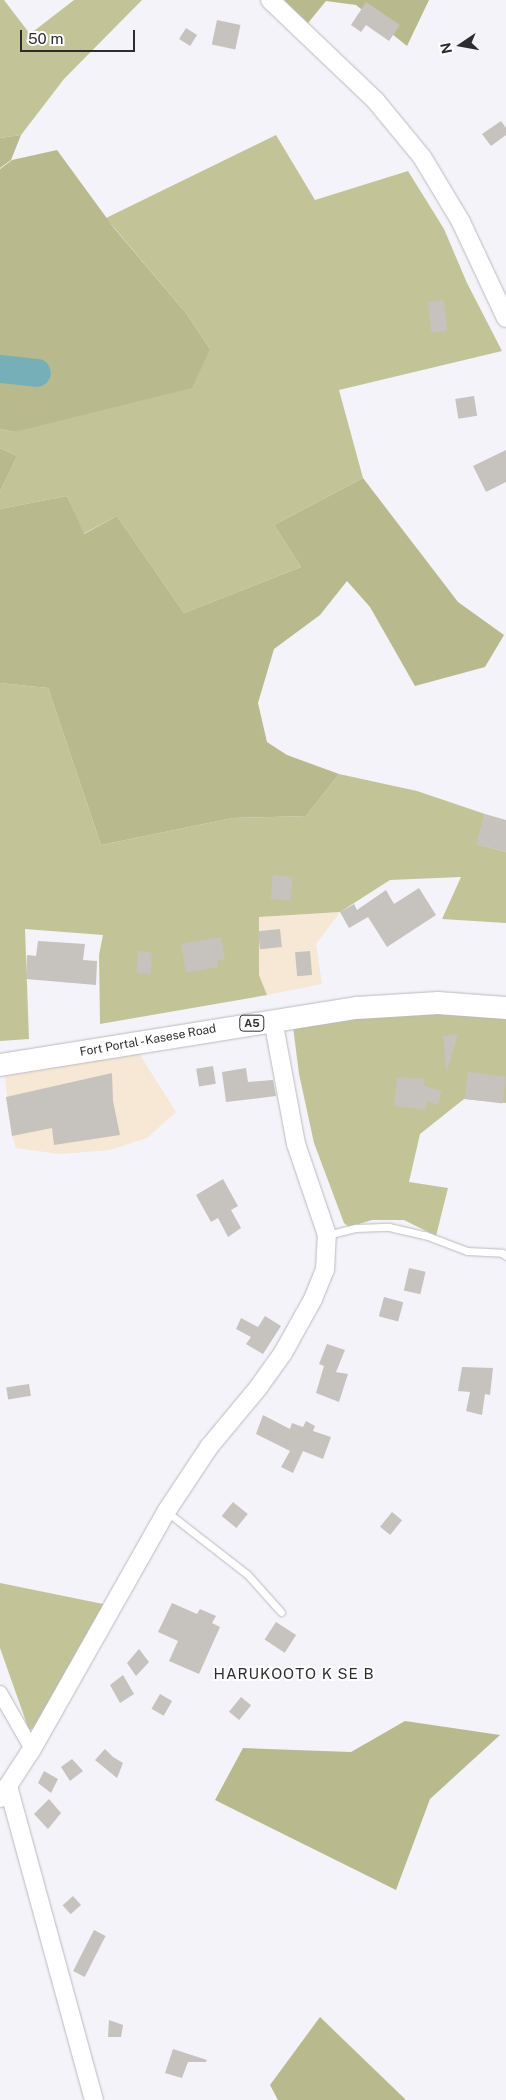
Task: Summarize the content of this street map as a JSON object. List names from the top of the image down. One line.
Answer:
{"streets":{"highway":["A5","Fort Portal - Kasese Road"]},"districts":["HARUKOOTO K SE B"],"scale_bar":"50 m","north":"left"}
